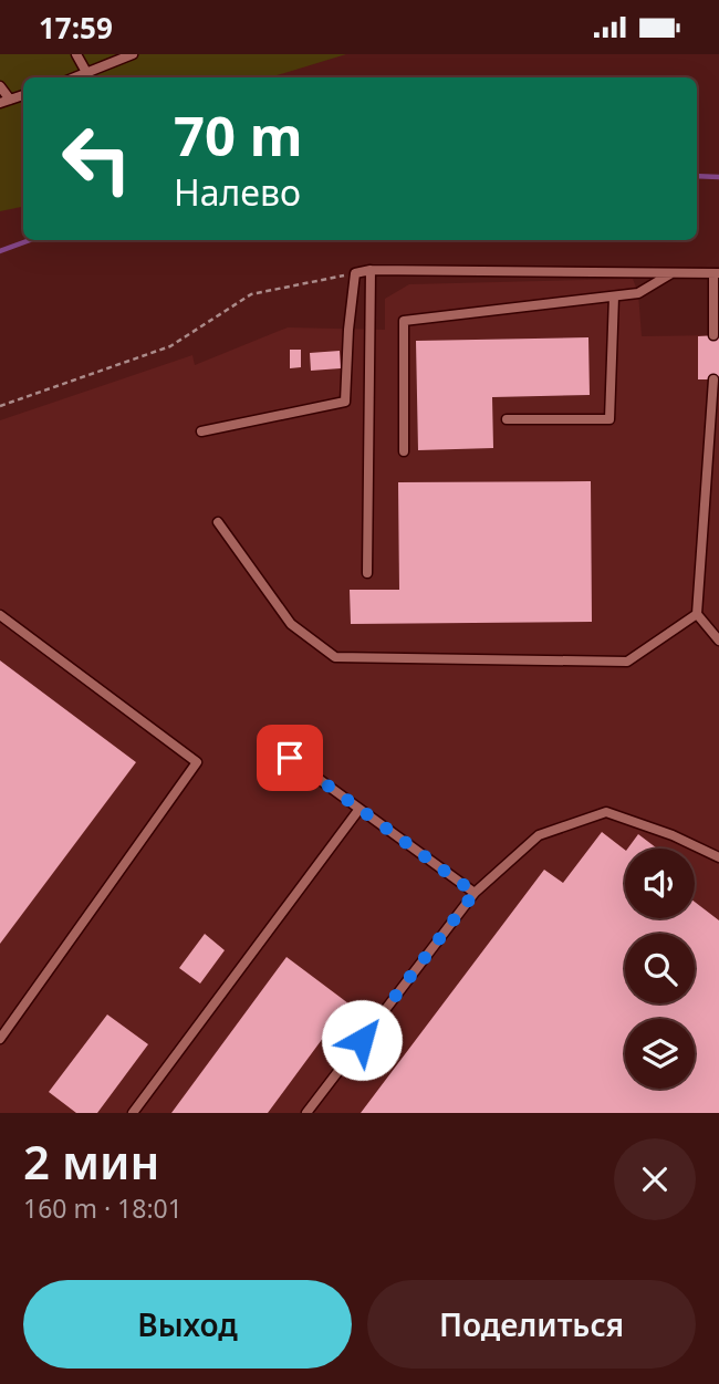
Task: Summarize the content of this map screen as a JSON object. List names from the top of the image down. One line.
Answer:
{"page":{"status":"17:59","turn":["70 m","Налево"],"heading":["2 мин","160 m · 18:01"],"buttons":["Выход","Поделиться"]}}
